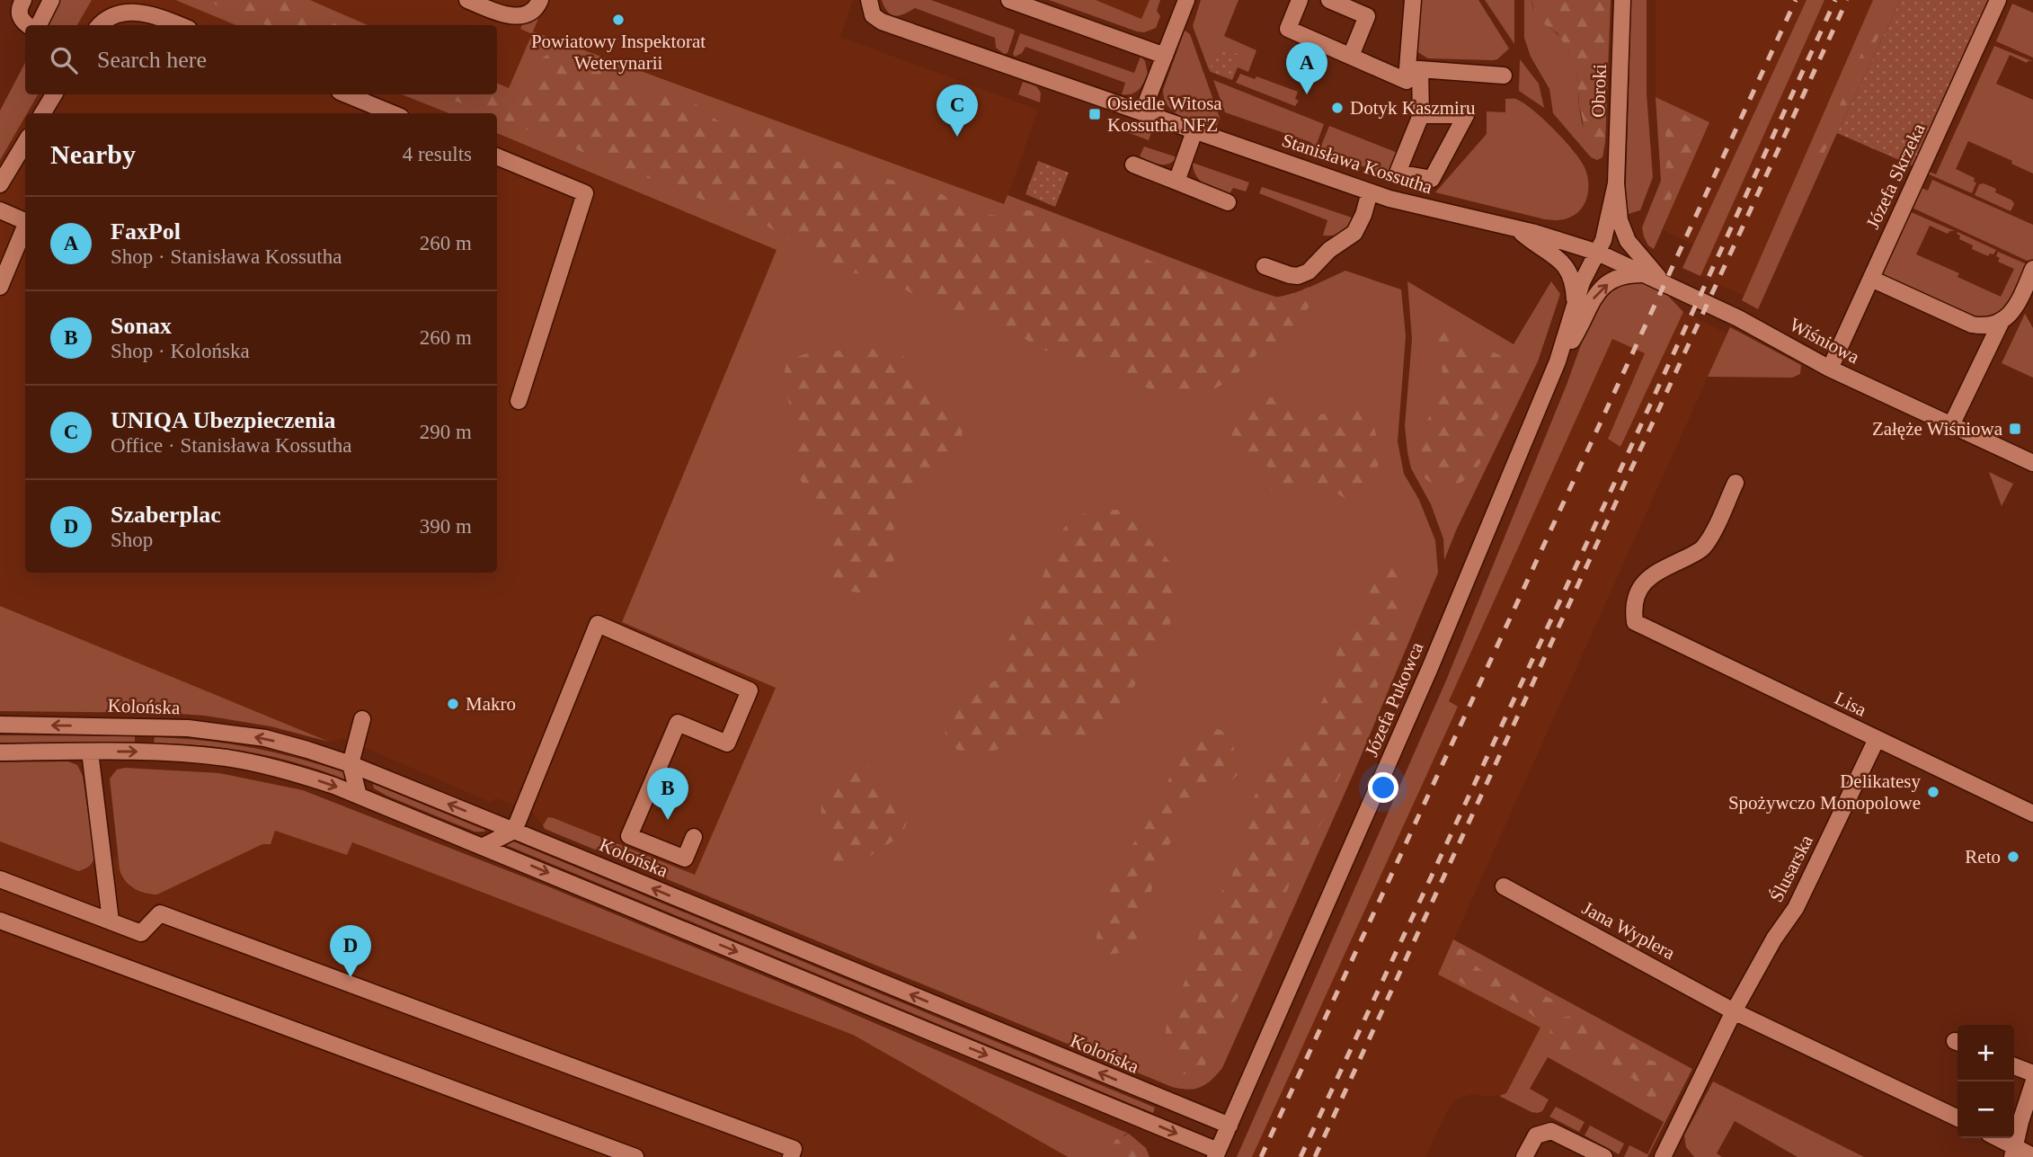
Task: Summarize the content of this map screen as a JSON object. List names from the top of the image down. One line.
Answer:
{"streets":{"street":["Obroki","Stanisława Kossutha","Józefa Skrzeka","Wiśniowa","Józefa Pukowca","Lisa","Kolońska","Ślusarska","Jana Wyplera"]},"crossings":[["Obroki","Stanisława Kossutha"],["Obroki","Wiśniowa"],["Obroki","Józefa Pukowca"],["Stanisława Kossutha","Wiśniowa"],["Stanisława Kossutha","Józefa Pukowca"],["Józefa Skrzeka","Wiśniowa"],["Wiśniowa","Józefa Pukowca"],["Józefa Pukowca","Kolońska"],["Lisa","Ślusarska"],["Ślusarska","Jana Wyplera"]],"places":{"other":["Powiatowy Inspektorat Weterynarii","Dotyk Kaszmiru","Makro","Delikatesy Spożywczo Monopolowe","Reto"],"transit":["Osiedle Witosa Kossutha NFZ","Załęże Wiśniowa"]},"page":{"search":"Search here","pins":["A","C","B","D"],"heading":["Nearby","4 results"],"list":[{"mark":"A","name":"FaxPol","note":"Shop · Stanisława Kossutha","value":"260 m"},{"mark":"B","name":"Sonax","note":"Shop · Kolońska","value":"260 m"},{"mark":"C","name":"UNIQA Ubezpieczenia","note":"Office · Stanisława Kossutha","value":"290 m"},{"mark":"D","name":"Szaberplac","note":"Shop","value":"390 m"}],"map_buttons":["+","−"]}}
